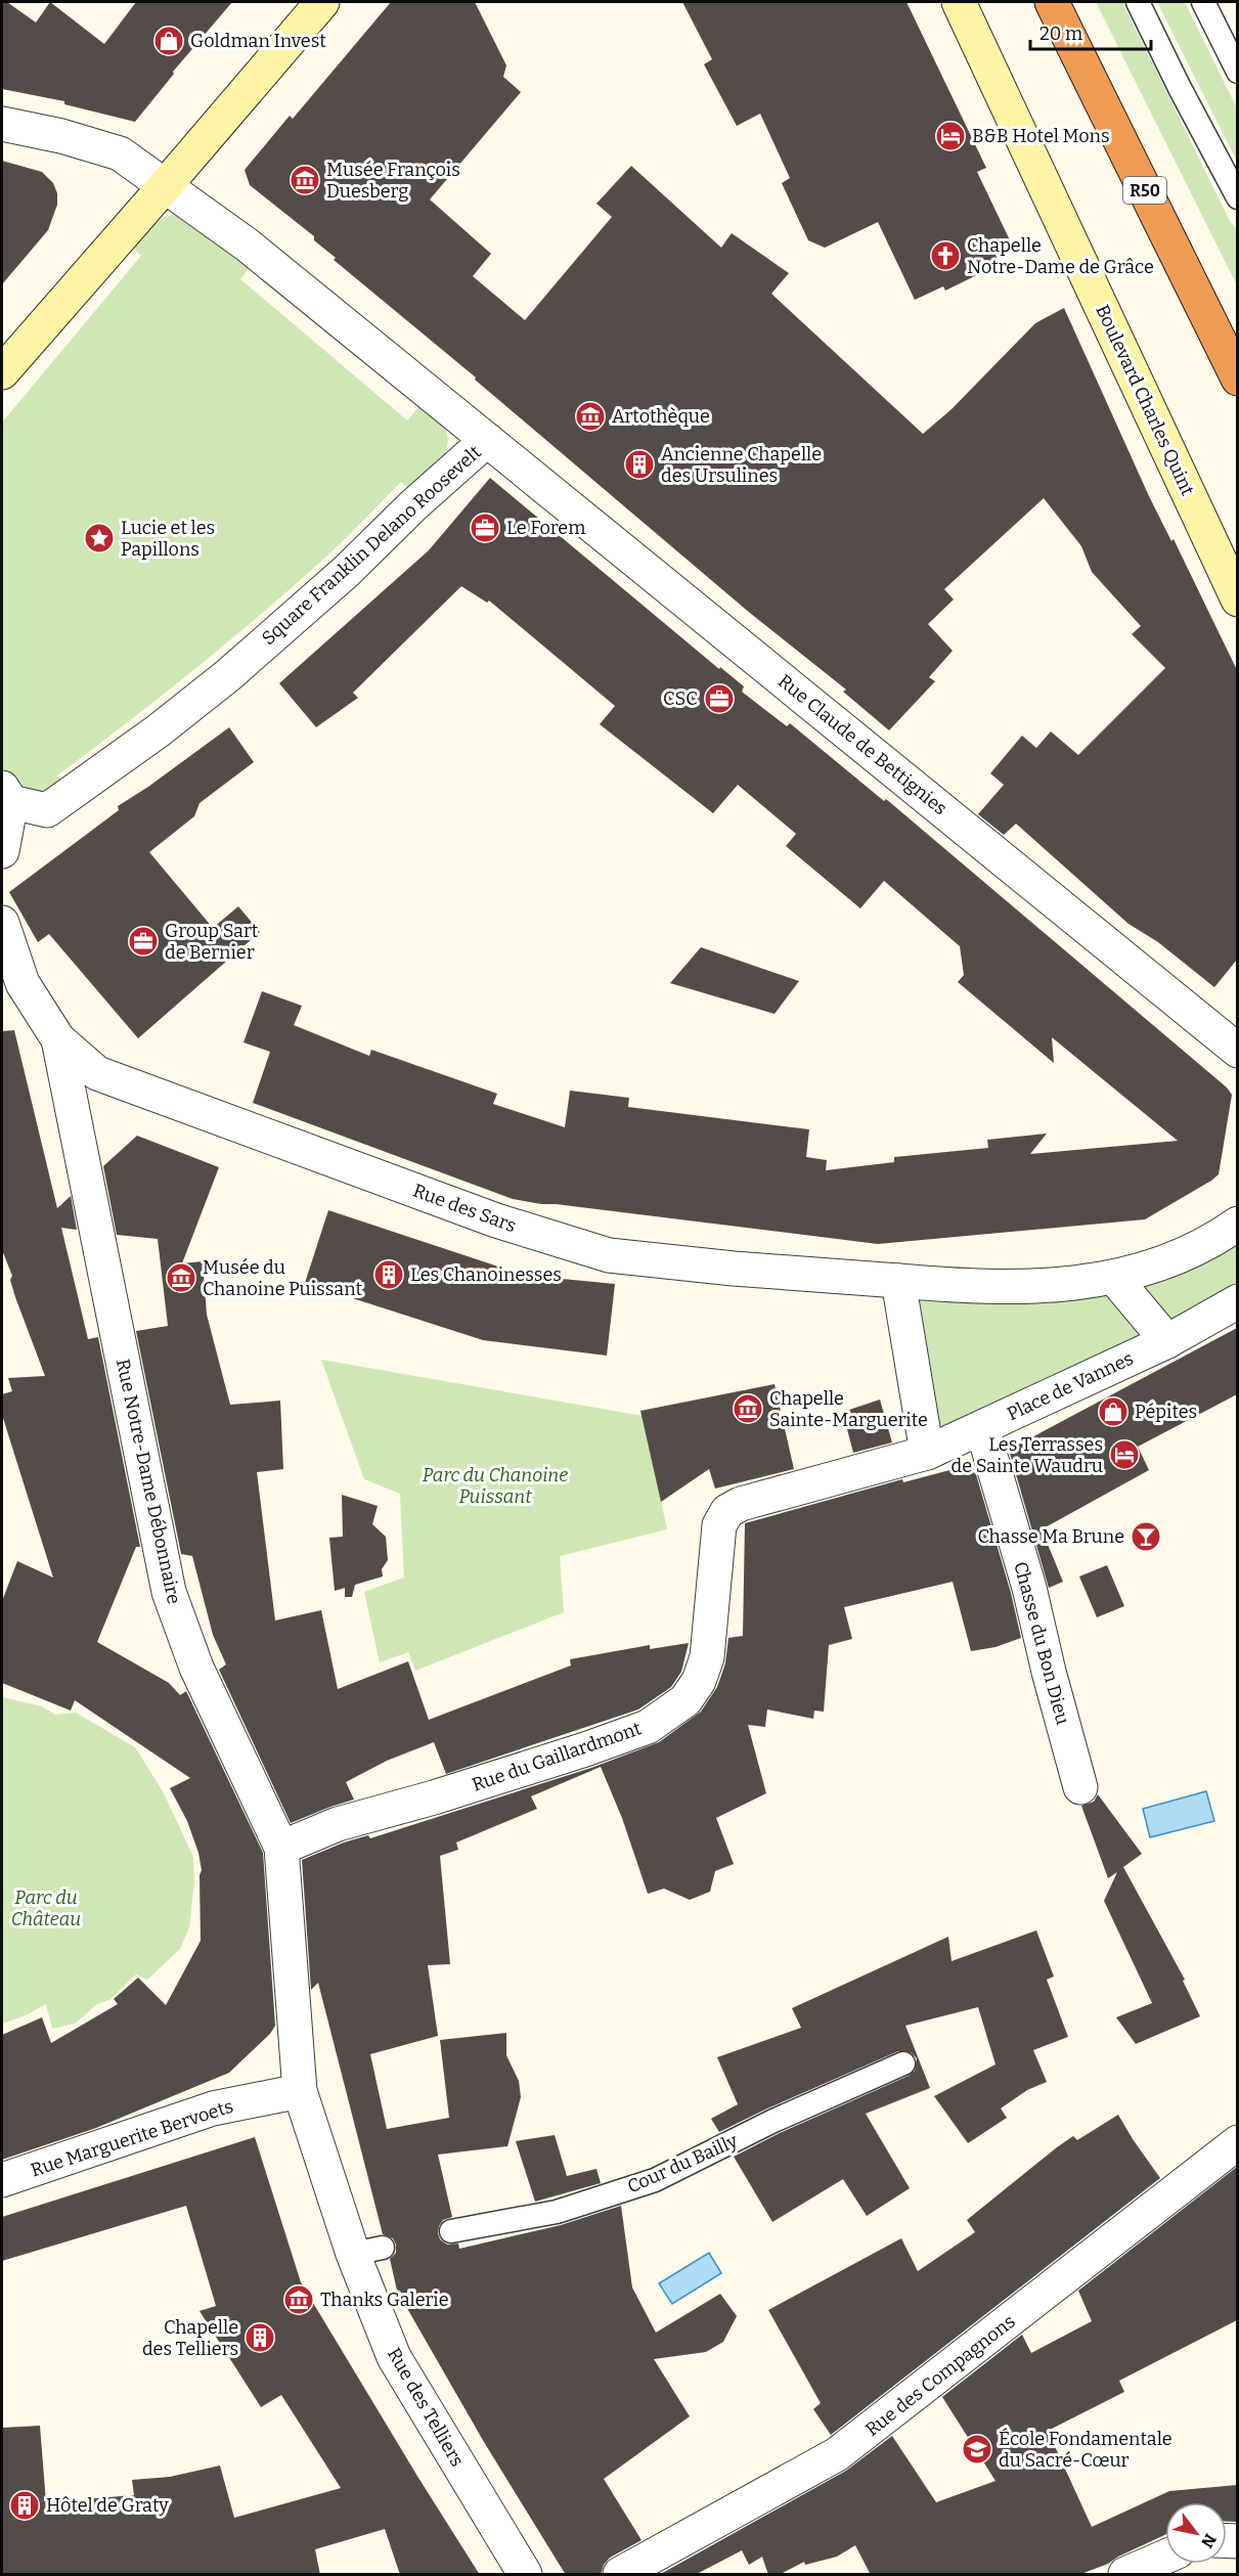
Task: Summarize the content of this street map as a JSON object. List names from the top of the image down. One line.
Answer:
{"streets":{"highway":["R50"],"street":["Boulevard Charles Quint","Square Franklin Delano Roosevelt","Rue Claude de Bettignies","Rue des Sars","Place de Vannes","Rue Notre-Dame Débonnaire","Chasse du Bon Dieu","Rue du Gaillardmont","Rue Marguerite Bervoets","Rue des Compagnons","Rue des Telliers"],"lane":["Cour du Bailly"]},"crossings":[["Square Franklin Delano Roosevelt","Rue Claude de Bettignies"],["Rue des Sars","Rue Notre-Dame Débonnaire"],["Place de Vannes","Chasse du Bon Dieu"],["Place de Vannes","Rue du Gaillardmont"],["Rue Notre-Dame Débonnaire","Rue du Gaillardmont"],["Rue Notre-Dame Débonnaire","Rue Marguerite Bervoets"],["Rue Notre-Dame Débonnaire","Rue des Telliers"],["Rue Marguerite Bervoets","Rue des Telliers"]],"parks":["Parc du Chanoine Puissant","Parc du Château"],"places":{"shop":["Goldman Invest","Pépites"],"hotel":["B&B Hotel Mons","Les Terrasses de Sainte Waudru"],"museum":["Musée François Duesberg","Artothèque","Musée du Chanoine Puissant","Chapelle Sainte-Marguerite","Thanks Galerie"],"church":["Chapelle Notre-Dame de Grâce"],"building":["Ancienne Chapelle des Ursulines","Les Chanoinesses","Chapelle des Telliers","Hôtel de Graty"],"office":["Le Forem","CSC","Group Sart de Bernier"],"place":["Lucie et les Papillons"],"bar":["Chasse Ma Brune"],"school or university":["École Fondamentale du Sacré-Cœur"]},"scale_bar":"20 m","north":"bottom right"}
